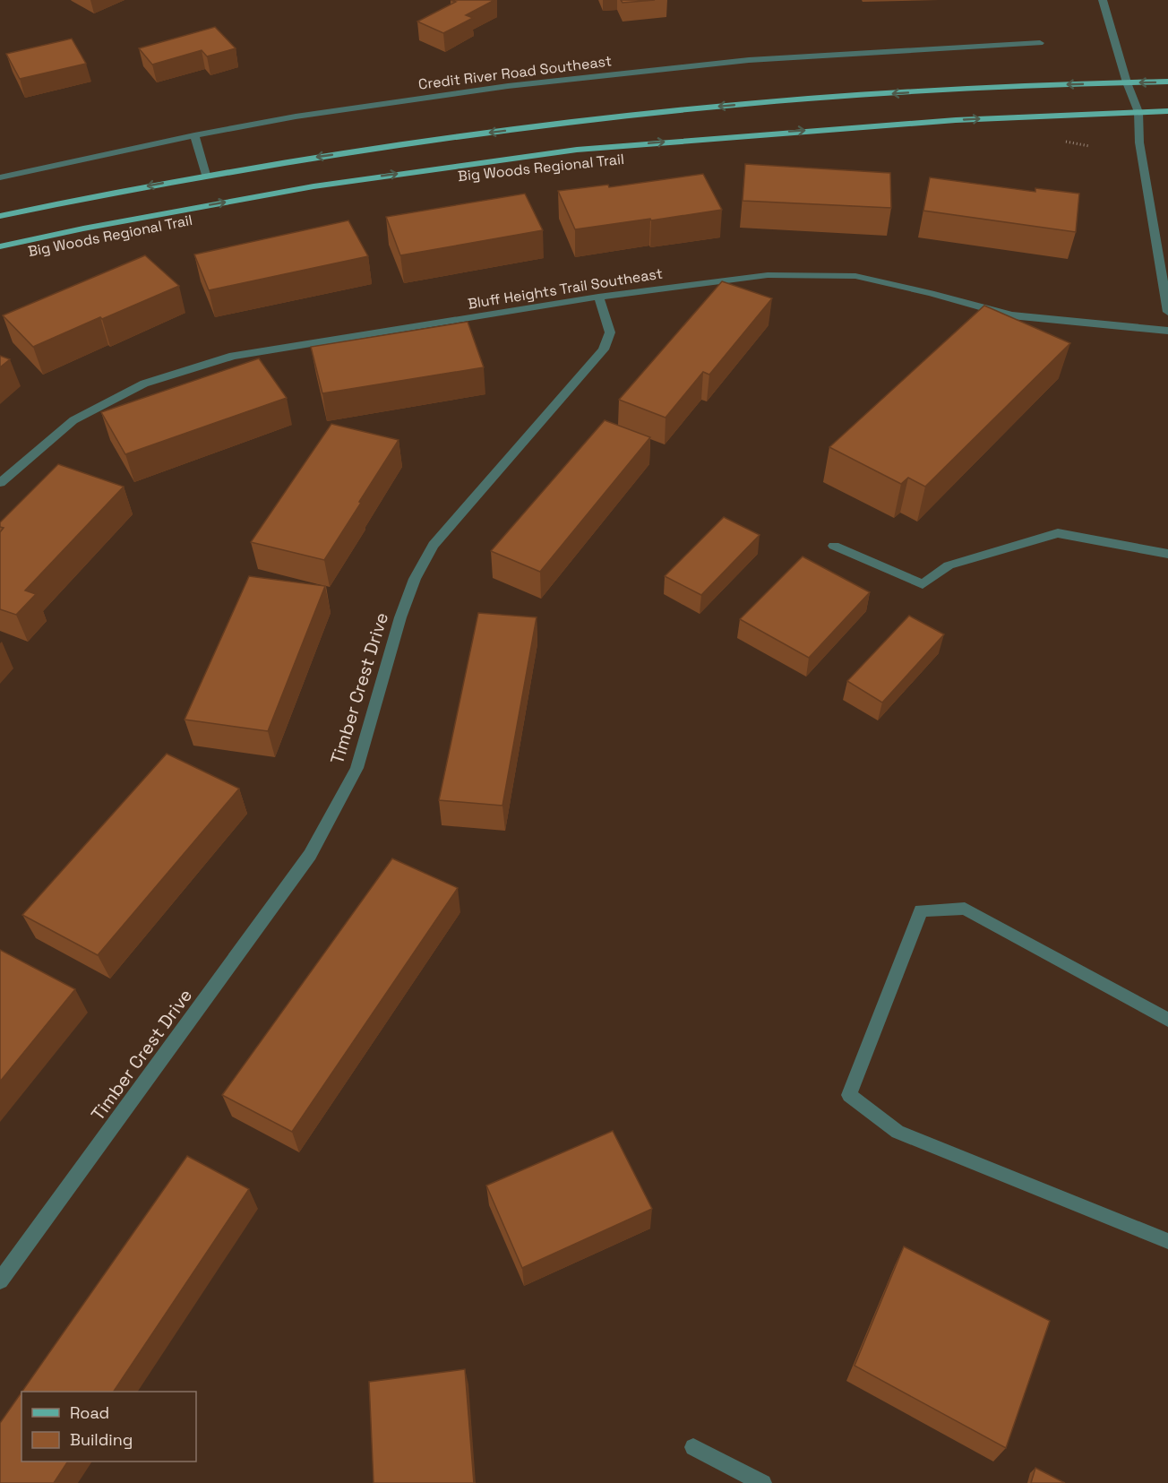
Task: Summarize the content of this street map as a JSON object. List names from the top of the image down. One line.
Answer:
{"streets":{"street":["Credit River Road Southeast","Bluff Heights Trail Southeast","Timber Crest Drive"]},"crossings":[["Bluff Heights Trail Southeast","Timber Crest Drive"]],"legend":["Road","Building"]}
